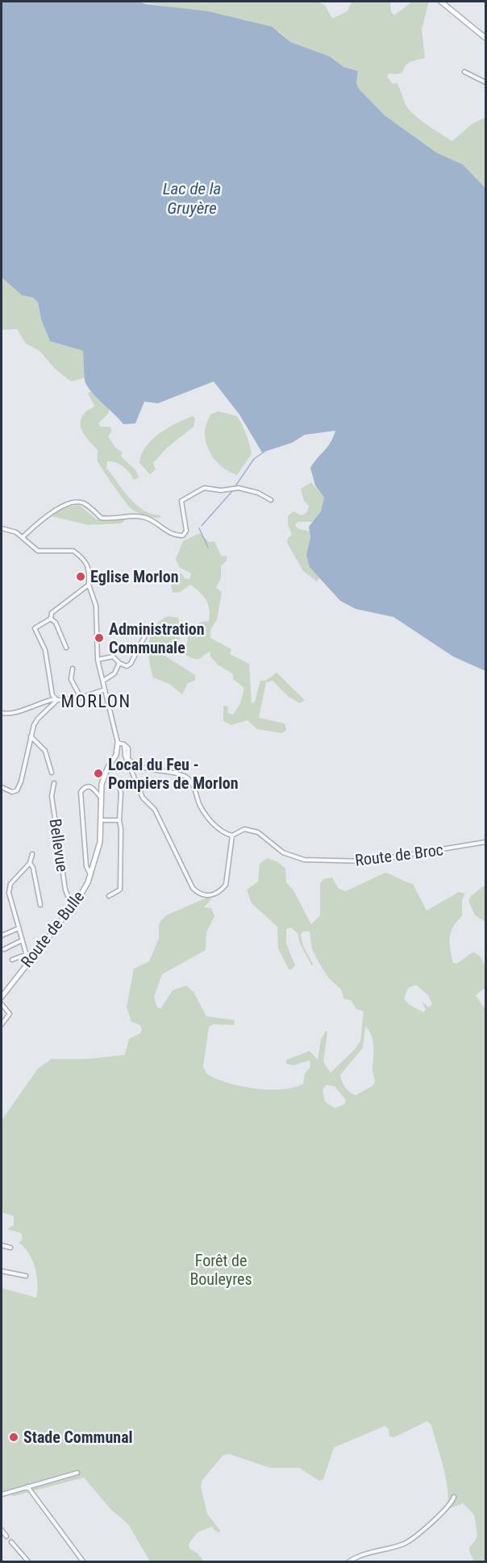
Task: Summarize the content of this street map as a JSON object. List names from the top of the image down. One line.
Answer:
{"streets":{"street":["Bellevue","Route de Broc","Route de Bulle"]},"crossings":[["Bellevue","Route de Bulle"]],"districts":["MORLON"],"water":["Lac de la Gruyère"],"parks":["Forêt de Bouleyres"],"places":["Eglise Morlon","Administration Communale","Local du Feu - Pompiers de Morlon","Stade Communal"]}
